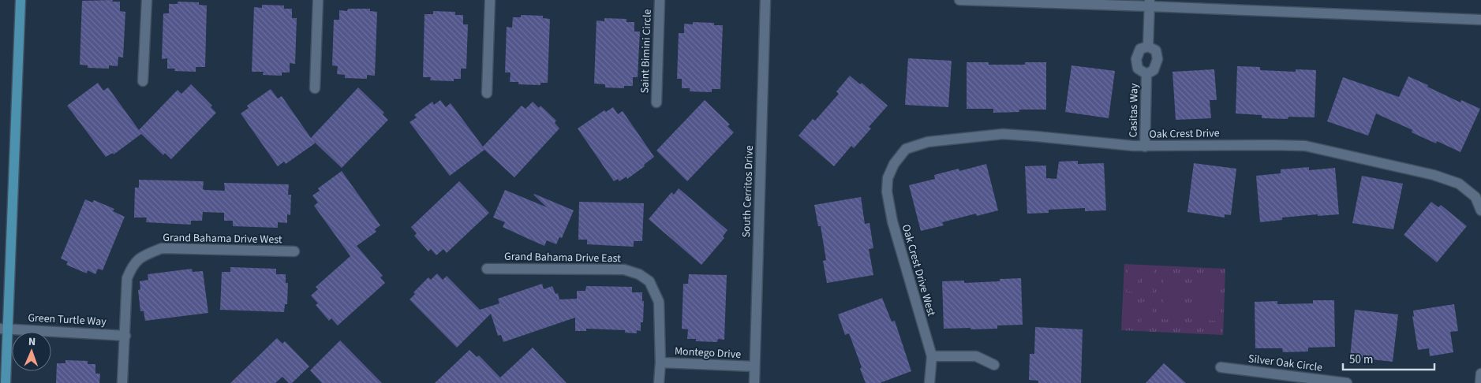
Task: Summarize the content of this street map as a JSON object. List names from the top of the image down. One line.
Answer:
{"streets":{"street":["Saint Bimini Circle","Casitas Way","Oak Crest Drive","South Cerritos Drive","Grand Bahama Drive West","Grand Bahama Drive East","Oak Crest Drive West","Green Turtle Way","Montego Drive","Silver Oak Circle"]},"crossings":[["Casitas Way","Oak Crest Drive"],["Oak Crest Drive","Oak Crest Drive West"],["South Cerritos Drive","Montego Drive"],["Grand Bahama Drive West","Green Turtle Way"],["Grand Bahama Drive East","Montego Drive"]],"scale_bar":"50 m","north":"top"}
